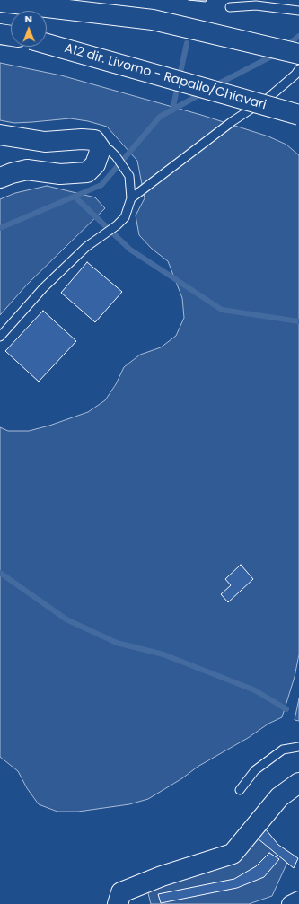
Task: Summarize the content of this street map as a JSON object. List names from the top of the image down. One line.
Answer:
{"streets":{"main road":["A12 dir. Livorno - Rapallo/Chiavari"]},"north":"top"}
